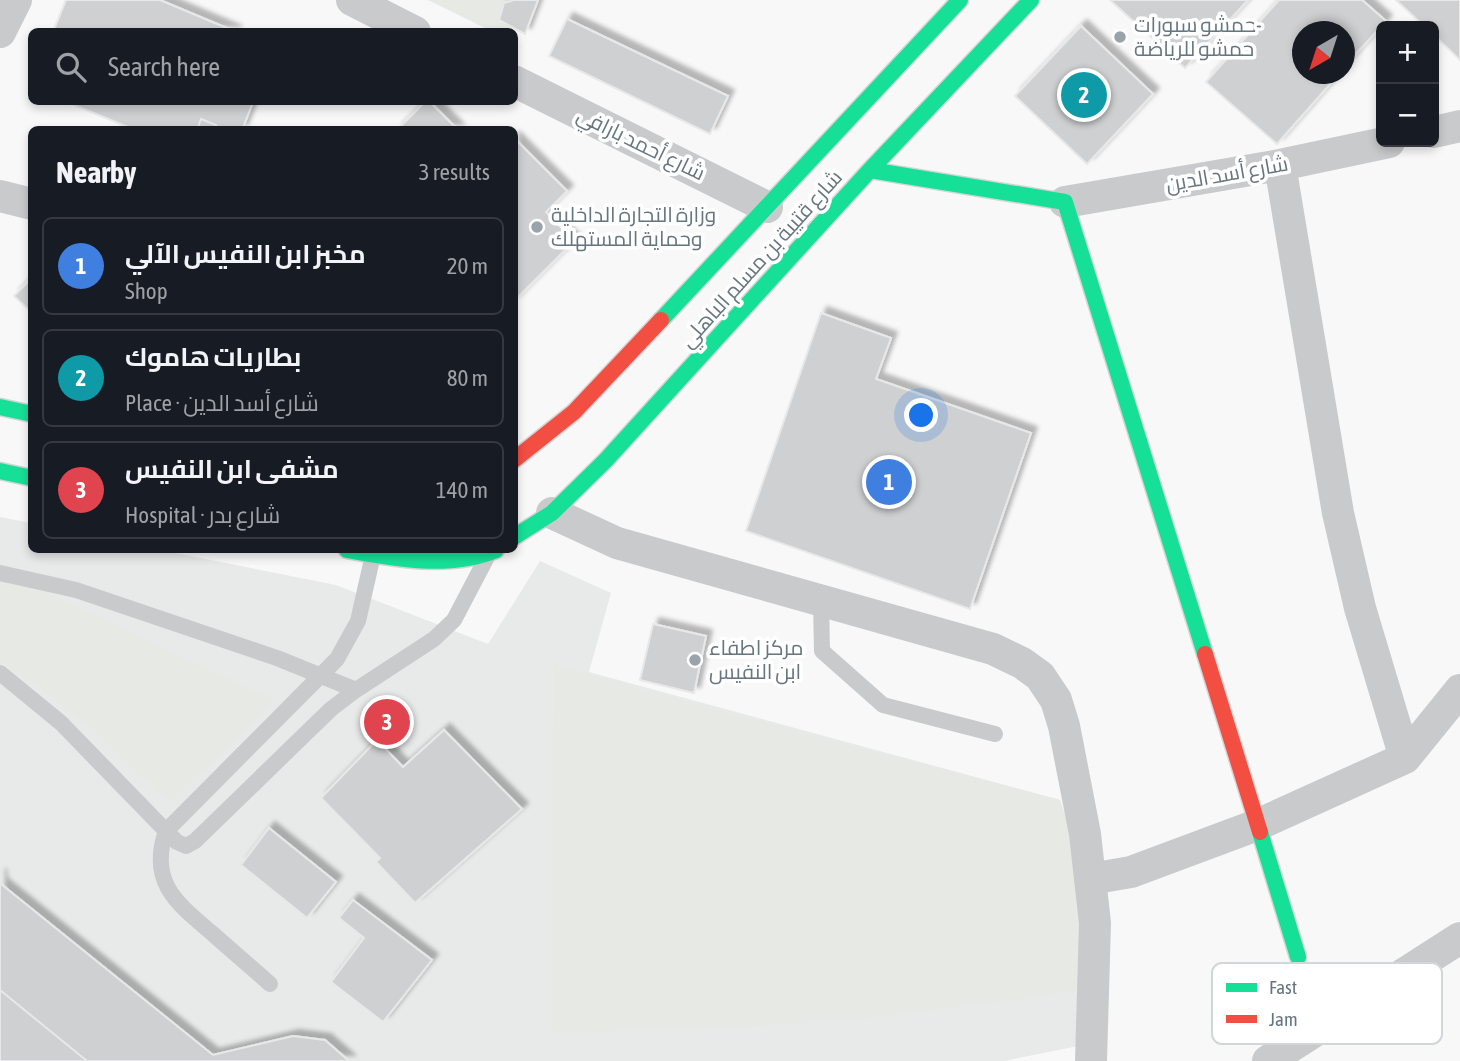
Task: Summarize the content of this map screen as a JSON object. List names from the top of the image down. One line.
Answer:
{"streets":{"main road":["شارع قتيبة بن مسلم الباهلي"],"street":["شارع أحمد بارافي","شارع أسد الدين"]},"crossings":[["شارع أحمد بارافي","شارع قتيبة بن مسلم الباهلي"]],"places":["حمشو سبورات- حمشو للرياضة","وزارة التجارة الداخلية وحماية المستهلك","مركز اطفاء ابن النفيس"],"legend":["Fast","Jam"],"north":"bottom left","page":{"map_buttons":["+","−"],"search":"Search here","pins":["2","1","3"],"heading":["Nearby","3 results"],"list":[{"mark":"1","name":"مخبز ابن النفيس الآلي","note":"Shop","value":"20 m"},{"mark":"2","name":"بطاريات هاموك","note":"Place · شارع أسد الدين","value":"80 m"},{"mark":"3","name":"مشفى ابن النفيس","note":"Hospital · شارع بدر","value":"140 m"}]}}
